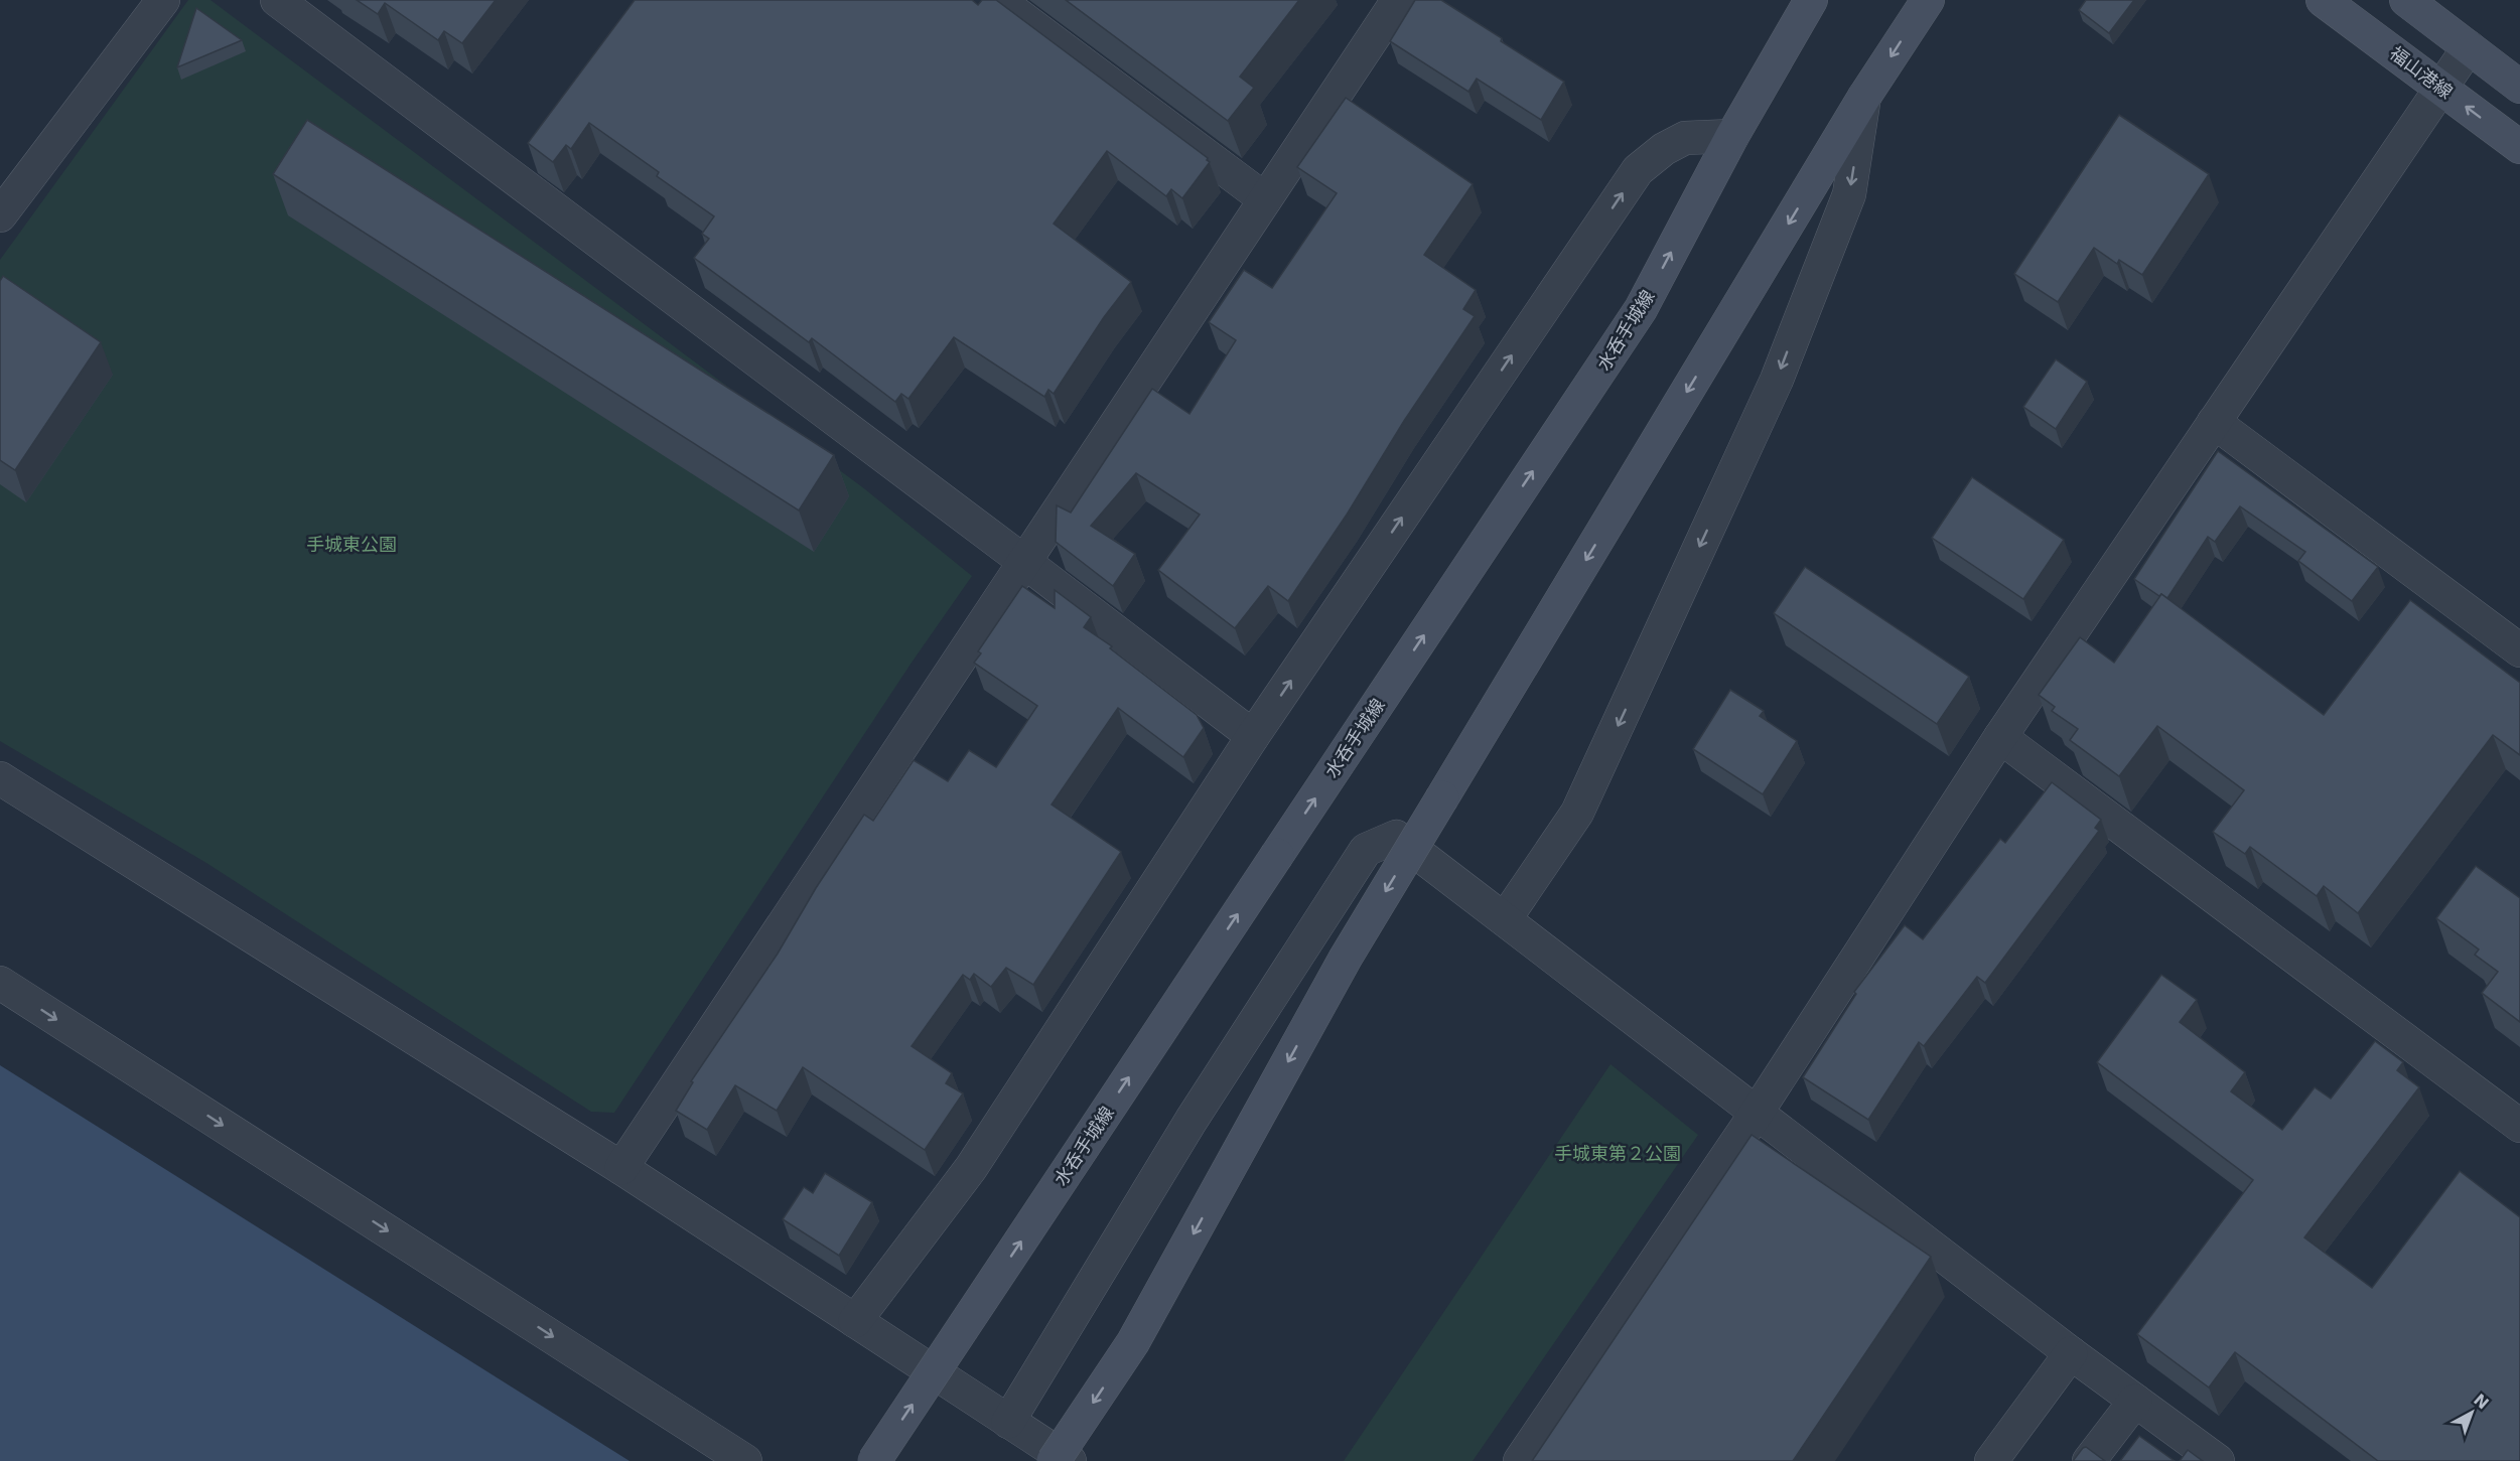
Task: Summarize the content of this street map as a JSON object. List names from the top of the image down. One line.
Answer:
{"streets":{"main road":["福山港線","水呑手城線"]},"parks":["手城東公園","手城東第２公園"],"north":"top right"}
